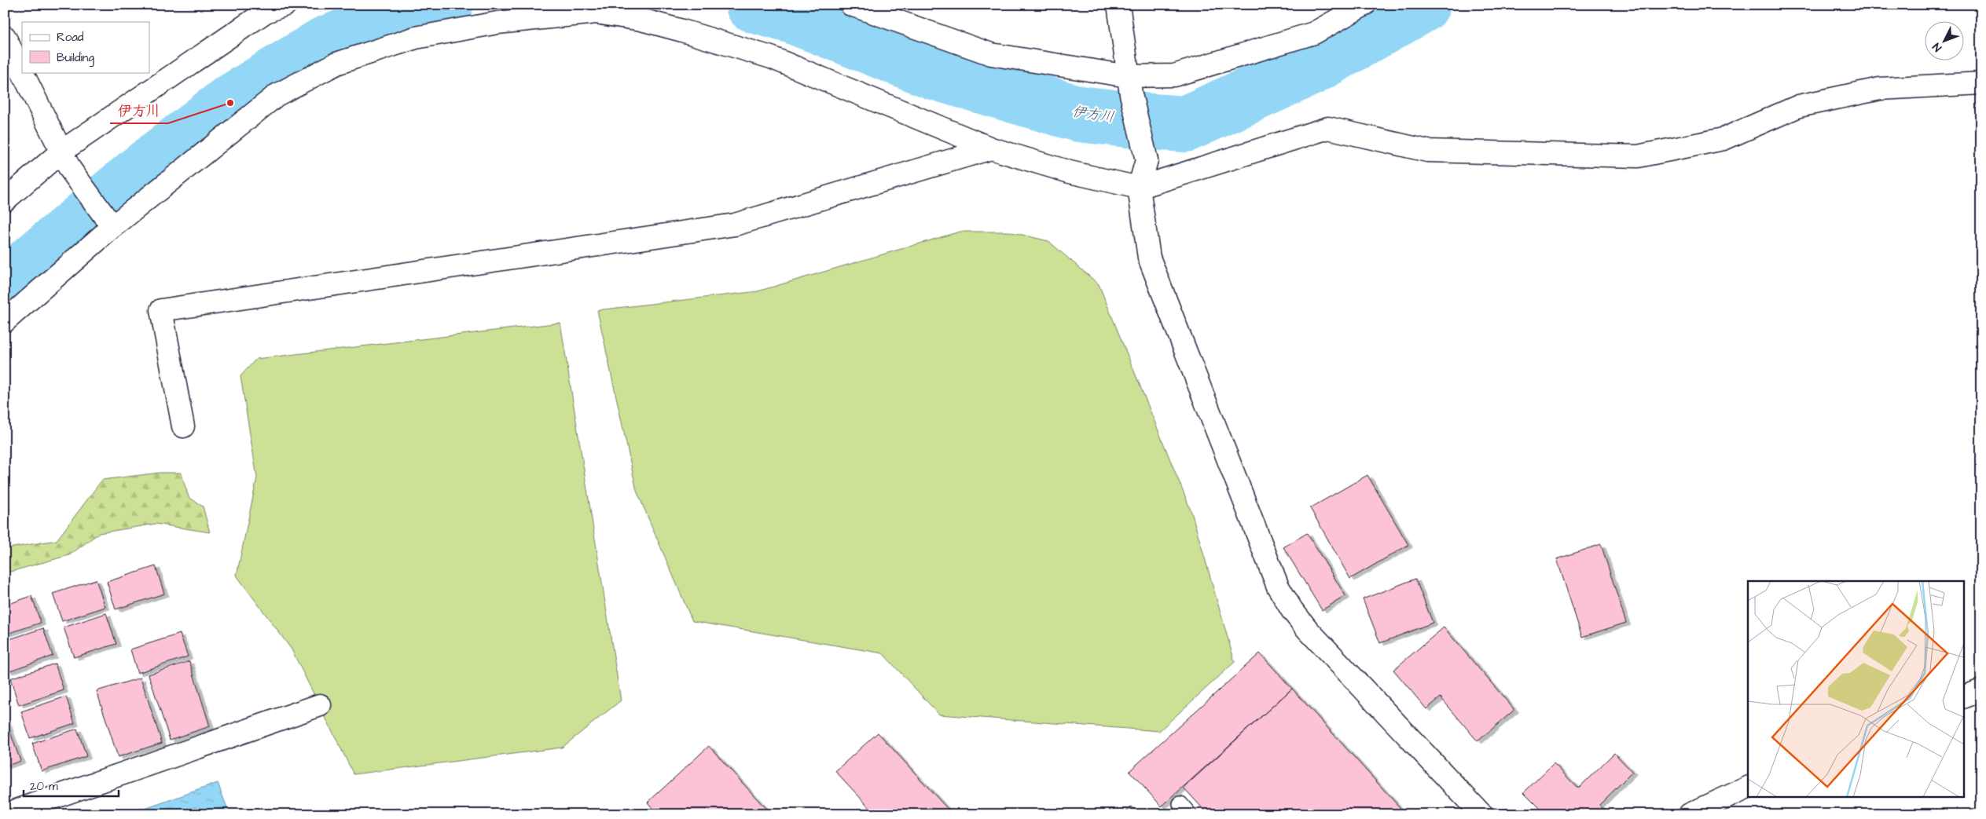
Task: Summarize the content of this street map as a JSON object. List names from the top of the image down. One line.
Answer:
{"water":["伊方川"],"places":["伊方川"],"legend":["Road","Building"],"scale_bar":"20 m","north":"bottom left"}
